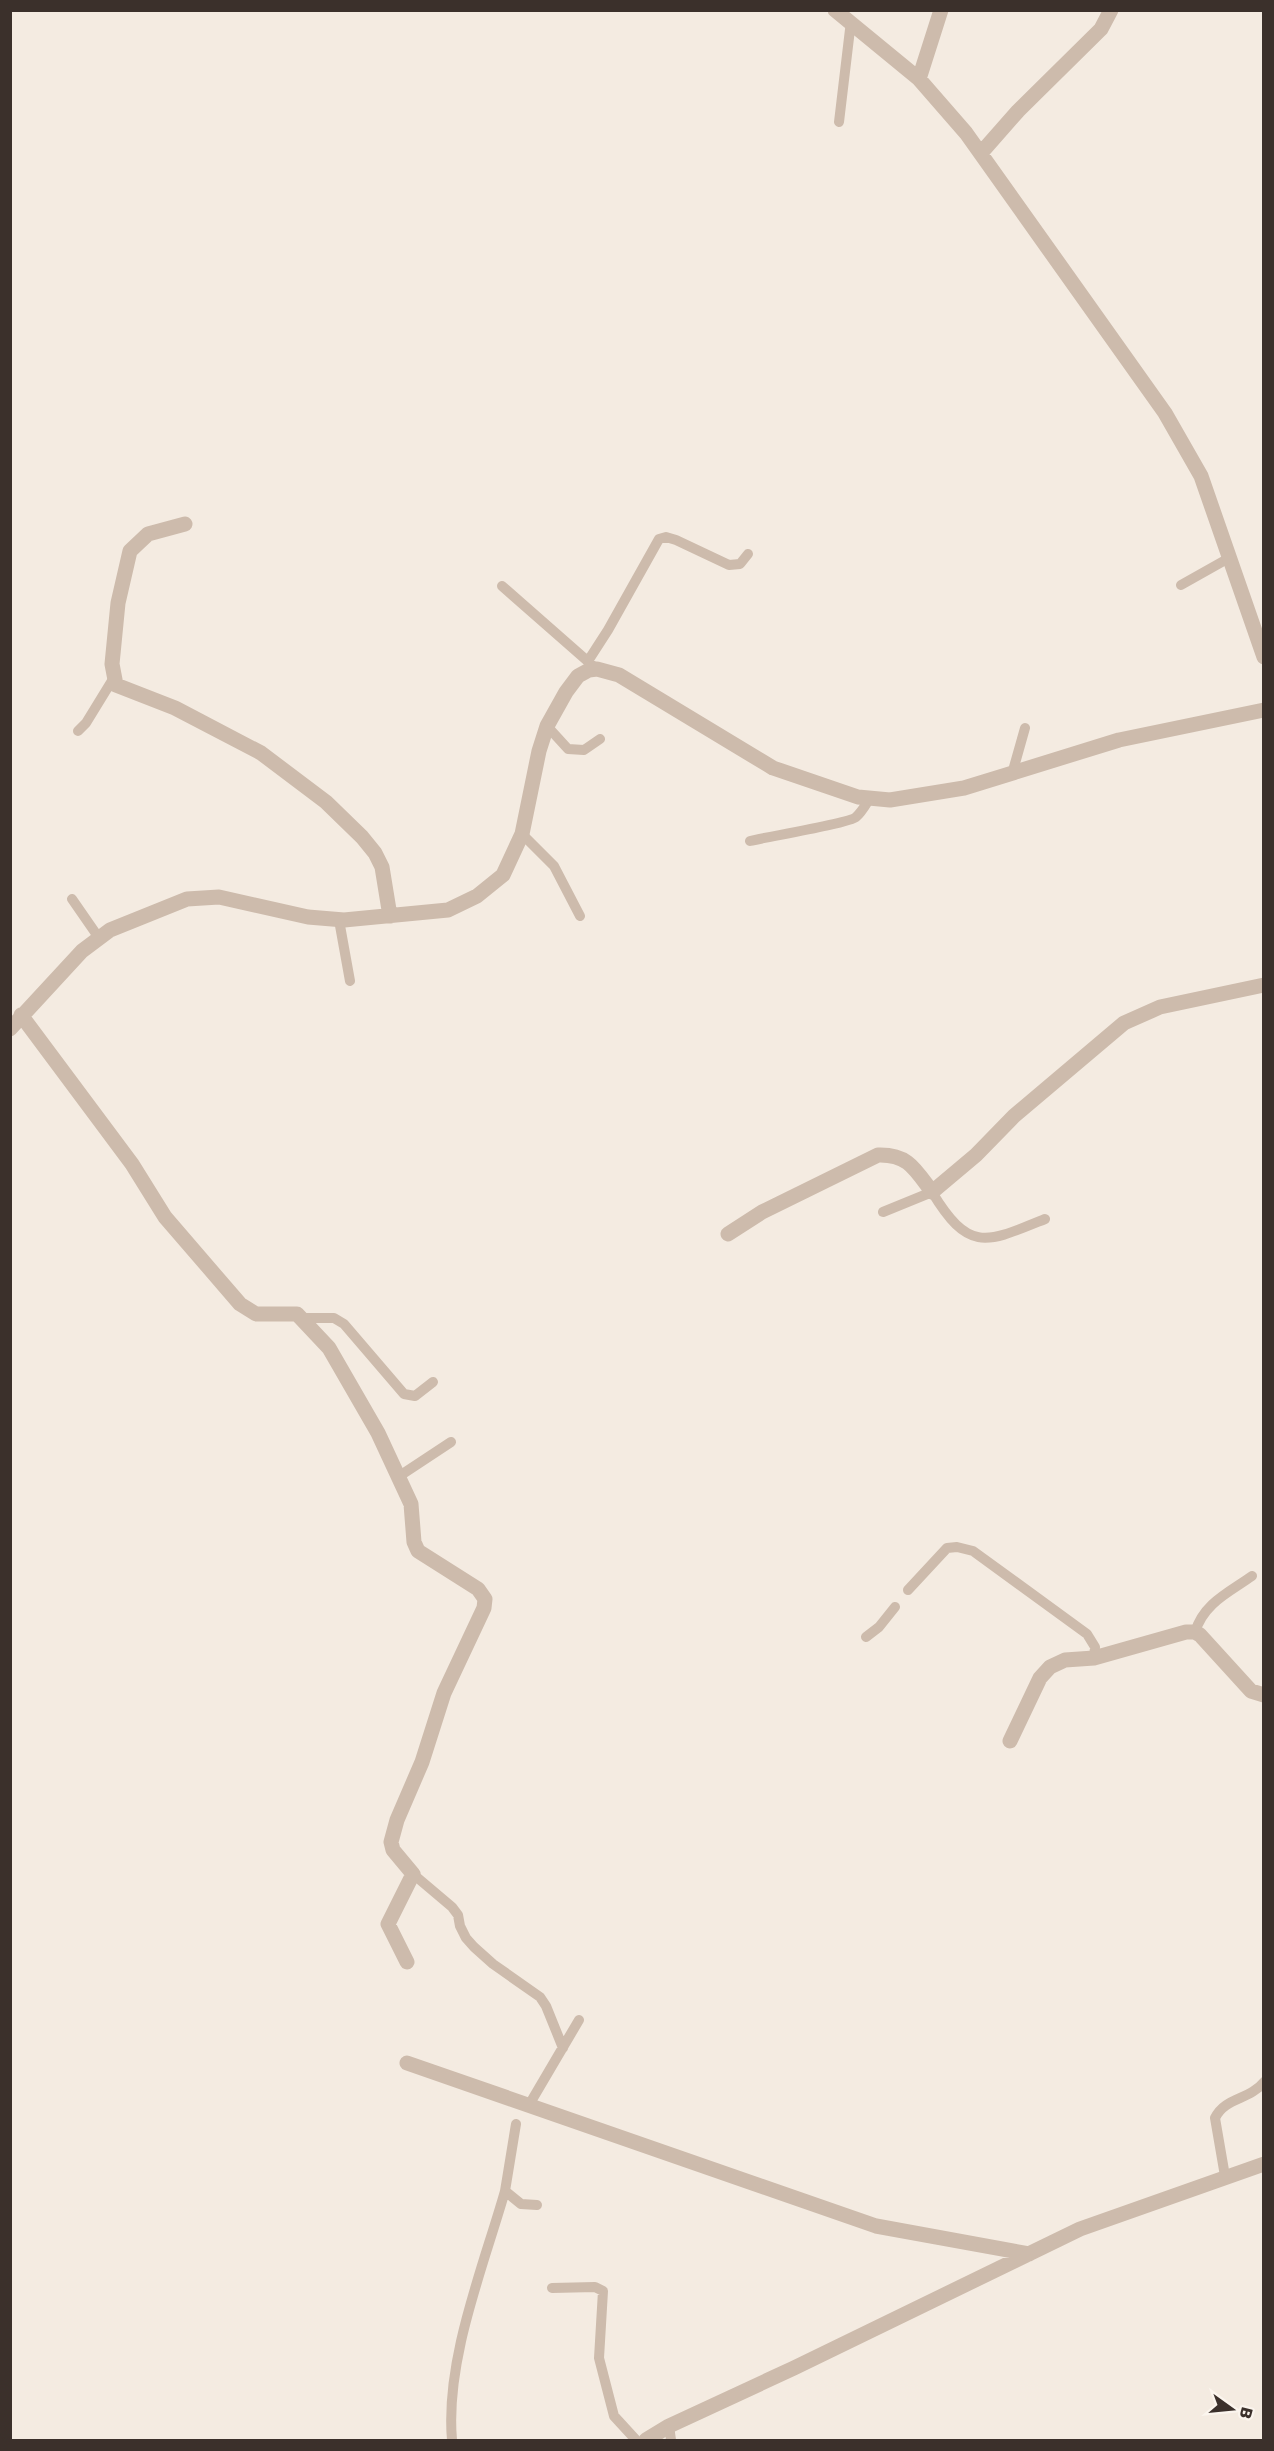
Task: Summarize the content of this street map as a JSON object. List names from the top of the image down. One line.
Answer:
{"north":"right"}
